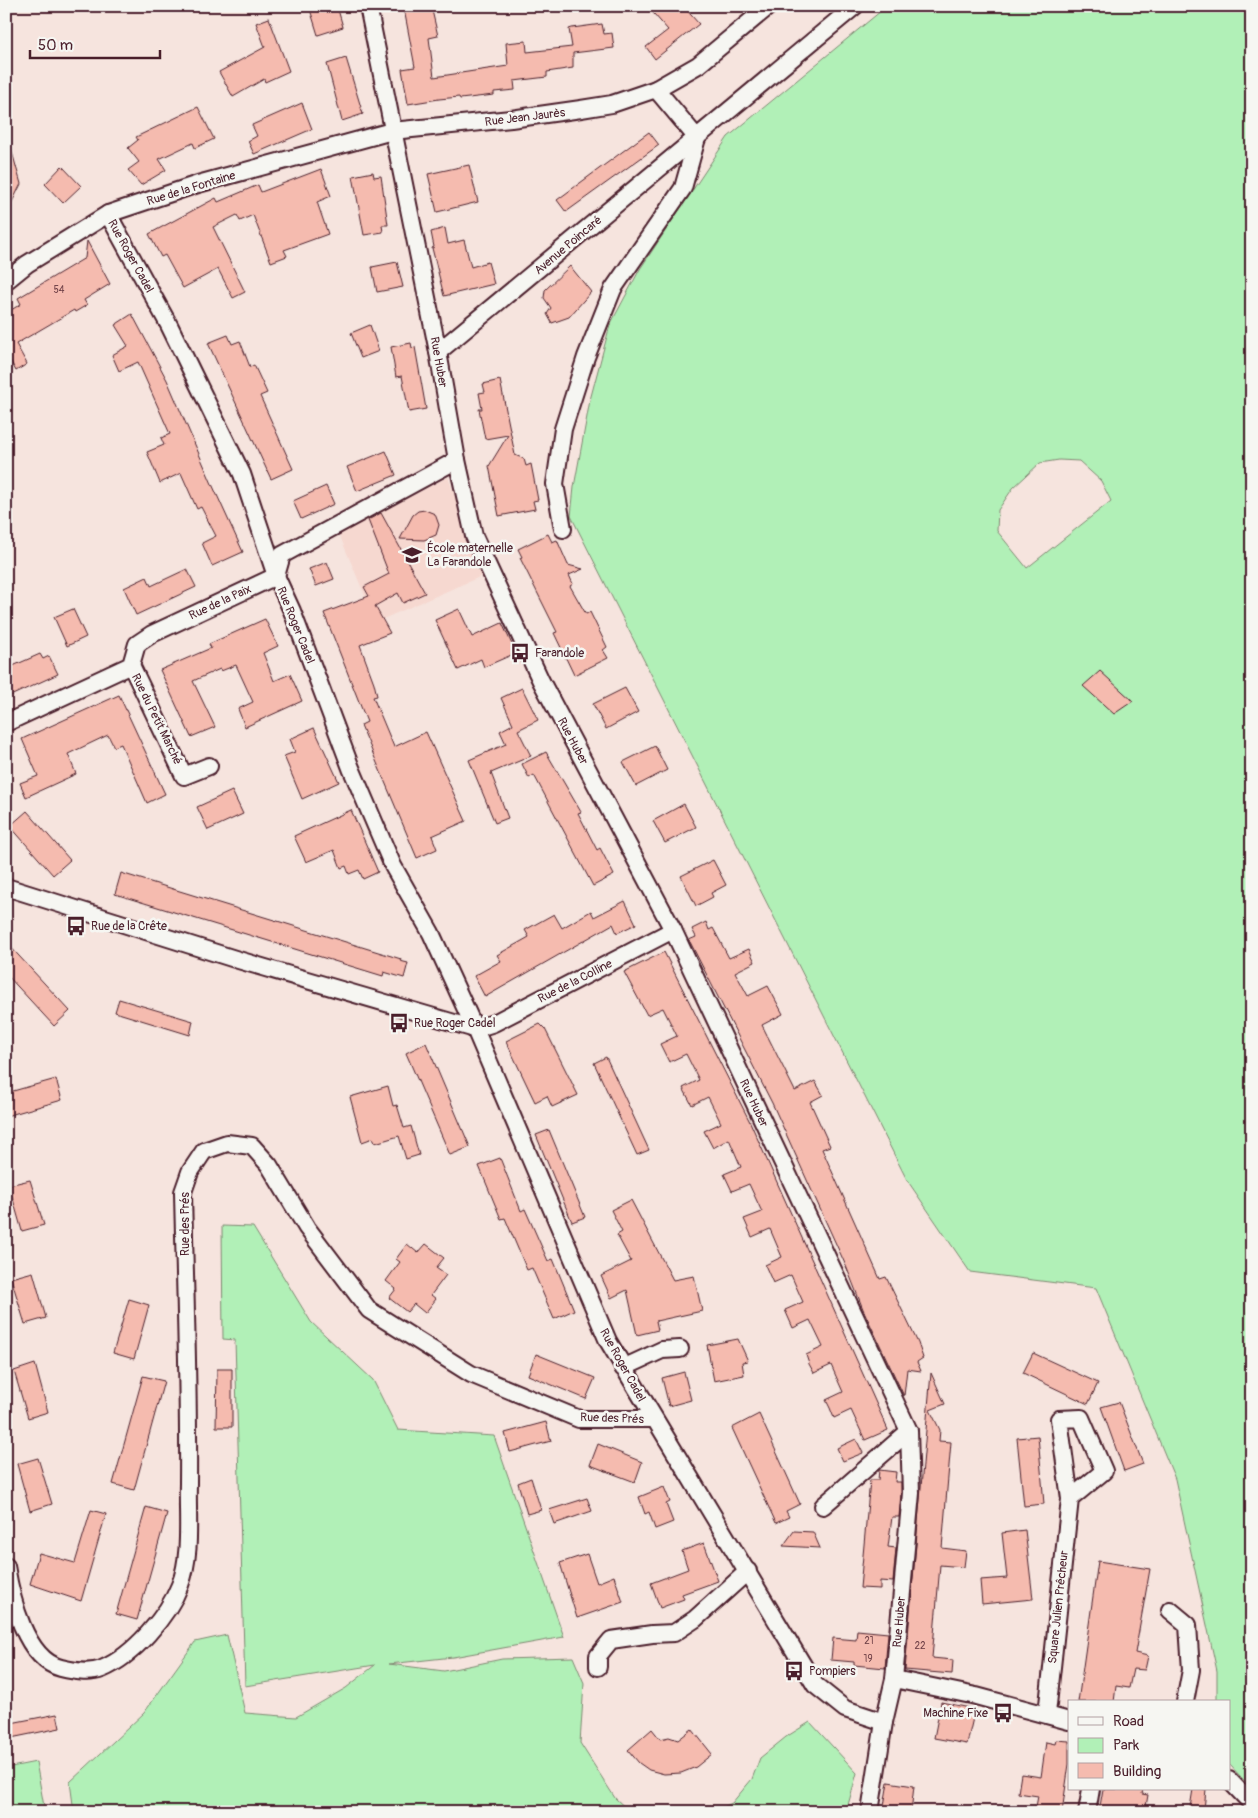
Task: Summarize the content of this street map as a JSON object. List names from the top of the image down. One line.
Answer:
{"streets":{"street":["Rue Jean Jaurès","Rue de la Fontaine","Avenue Poincaré","Rue Roger Cadel","Rue Huber","Rue de la Paix","Rue du Petit Marché","Rue de la Colline","Rue des Prés","Square Julien Prêcheur"]},"crossings":[["Rue Jean Jaurès","Rue de la Fontaine"],["Rue Jean Jaurès","Rue Huber"],["Rue de la Fontaine","Rue Roger Cadel"],["Rue de la Fontaine","Rue Huber"],["Avenue Poincaré","Rue Huber"],["Rue Roger Cadel","Rue Huber"],["Rue Roger Cadel","Rue de la Paix"],["Rue Roger Cadel","Rue de la Colline"],["Rue Roger Cadel","Rue des Prés"],["Rue Huber","Rue de la Colline"],["Rue de la Paix","Rue du Petit Marché"]],"places":{"school or university":["École maternelle La Farandole"],"bus stop":["Farandole","Rue de la Crête","Rue Roger Cadel","Pompiers","Machine Fixe"]},"house_numbers":["54","21","22","19"],"legend":["Road","Park","Building"],"scale_bar":"50 m"}
